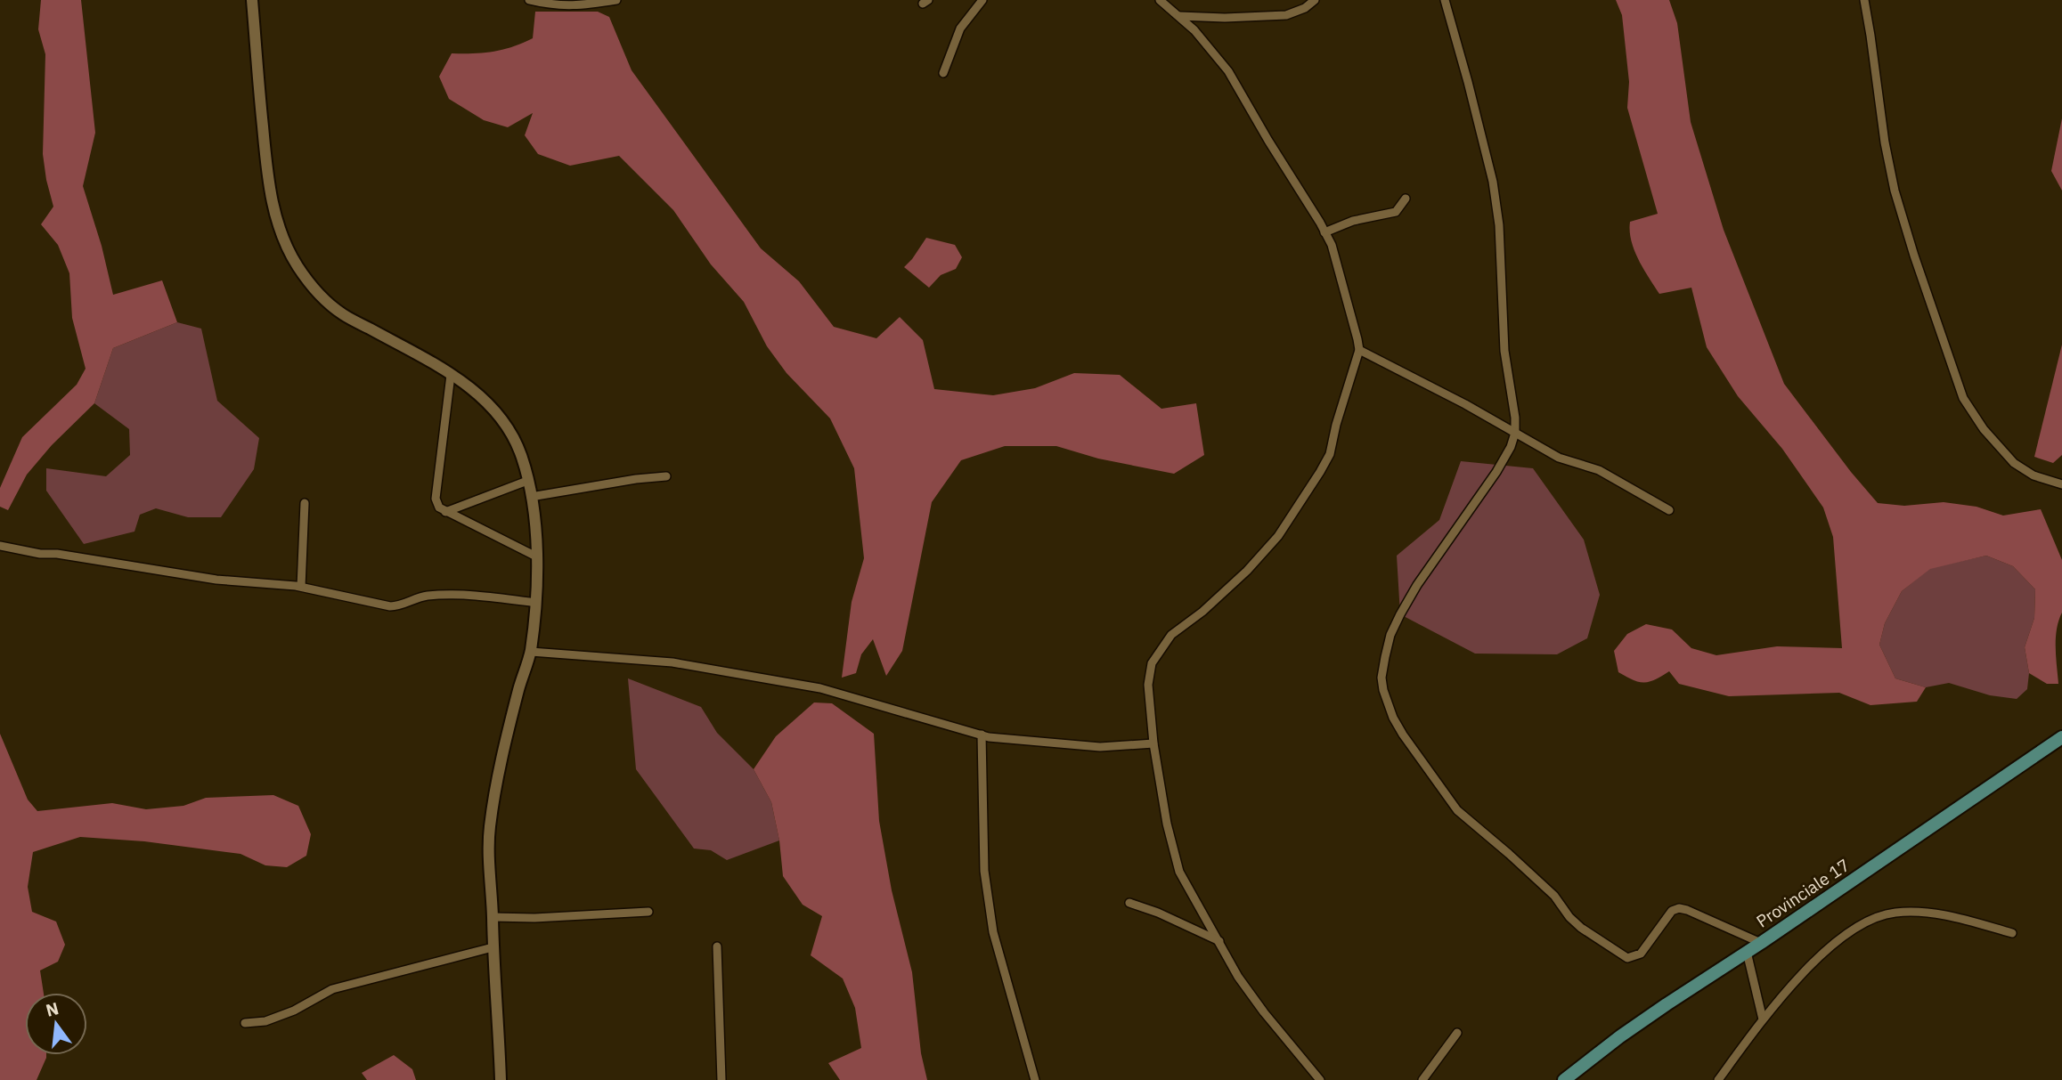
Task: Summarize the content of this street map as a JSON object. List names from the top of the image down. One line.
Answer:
{"streets":{"main road":["Provinciale 17"]},"north":"top"}
